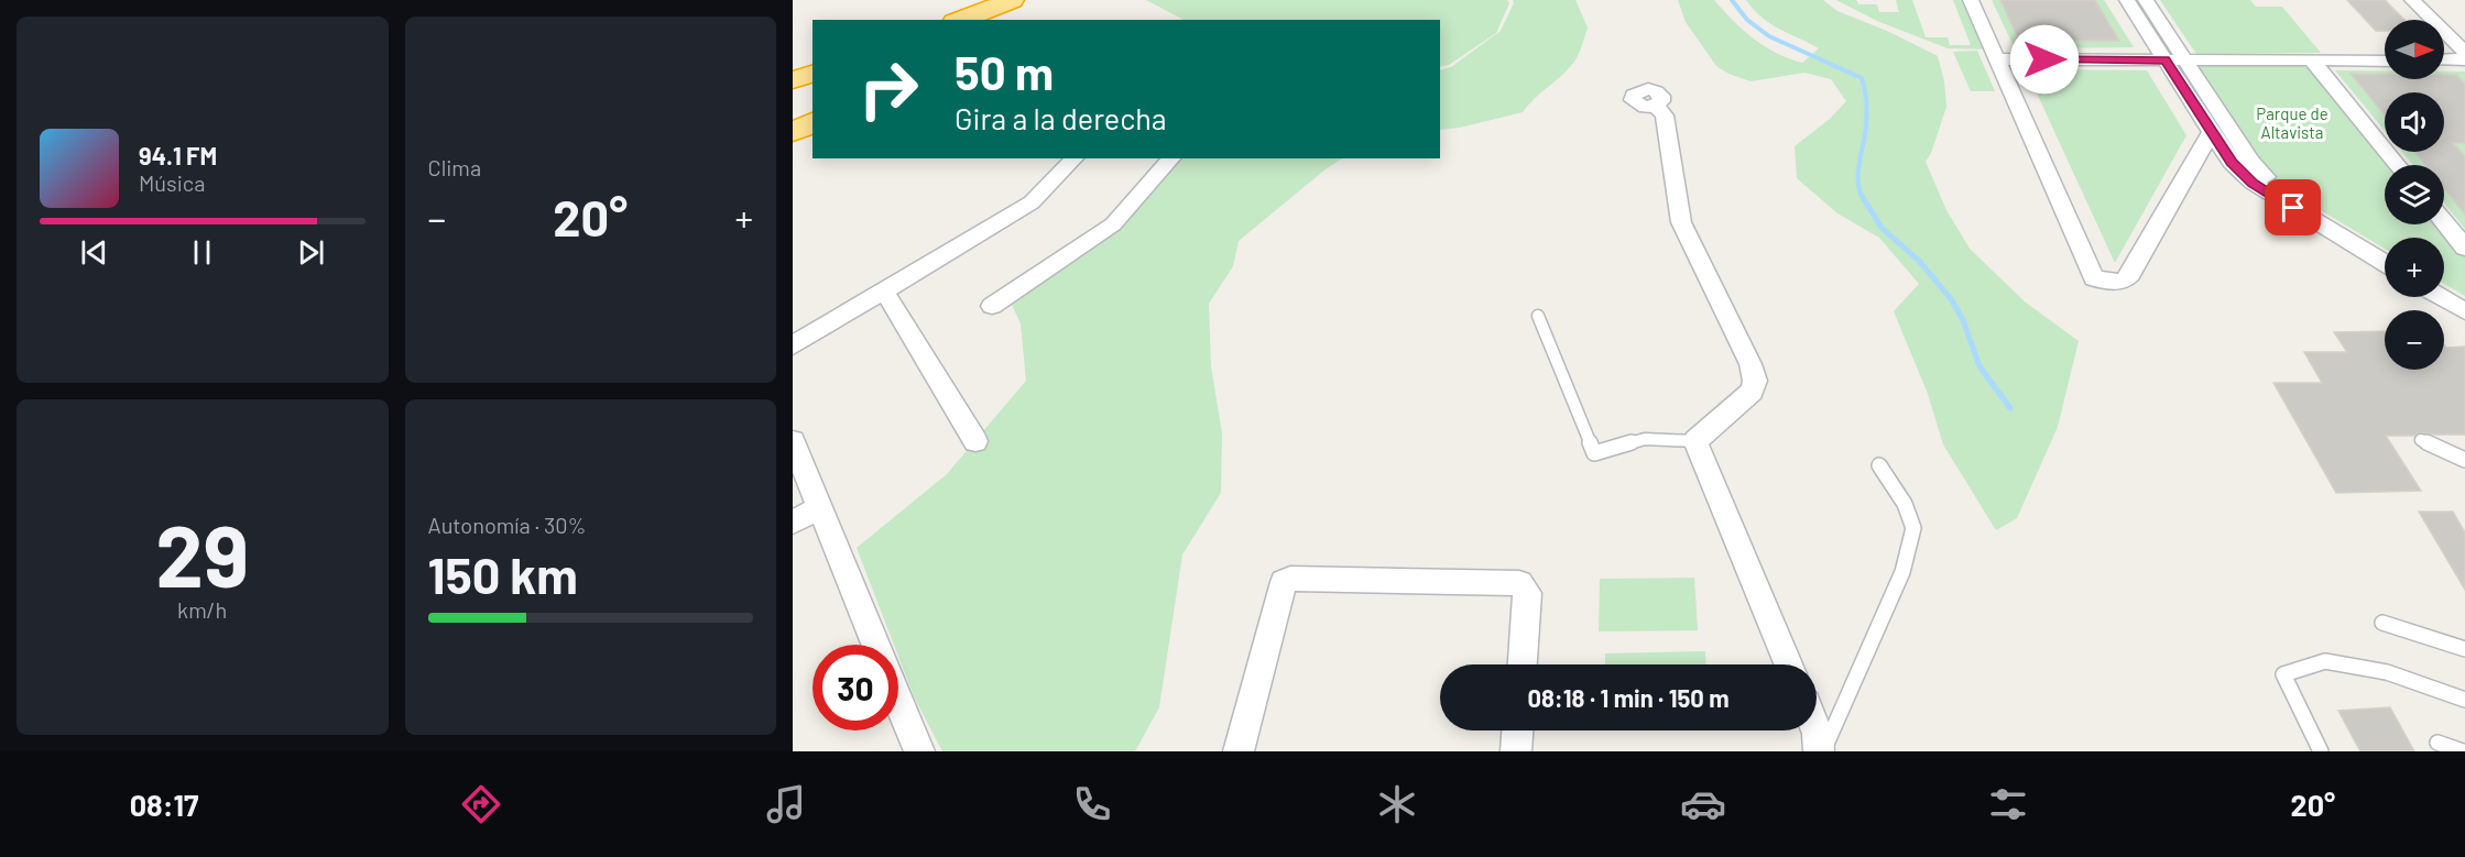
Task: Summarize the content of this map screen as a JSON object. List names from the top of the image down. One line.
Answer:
{"parks":["Parque de Altavista"],"north":"right","page":{"tile":["Clima",["29","km/h"],["Autonomía · 30%","150 km"]],"map_buttons":["+","−"],"turn":["50 m","Gira a la derecha"],"song":["94.1 FM","Música"],"heat":["−","20°","+"],"limit":"30","trip":"08:18 · 1 min · 150 m","tabs":["08:17","20°"]}}
